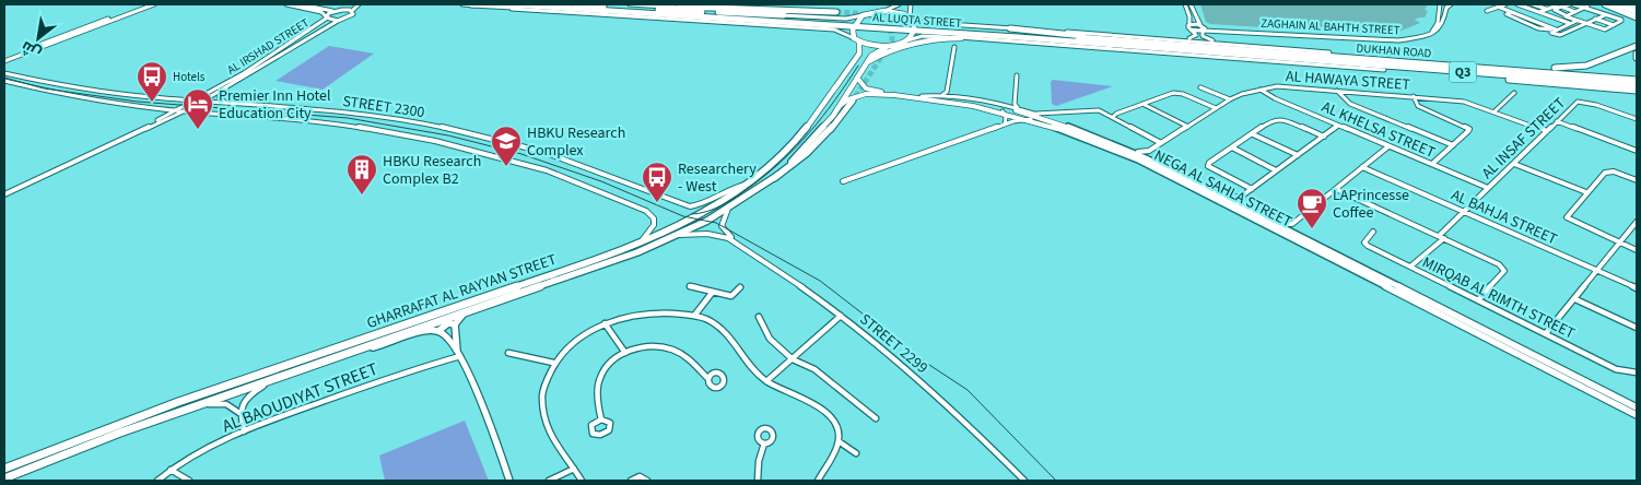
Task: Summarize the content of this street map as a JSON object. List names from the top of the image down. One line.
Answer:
{"streets":{"main road":["AL LUQTA STREET","DUKHAN ROAD","Q3","GHARRAFAT AL RAYYAN STREET"],"street":["ZAGHAIN AL BAHTH STREET","AL IRSHAD STREET","AL HAWAYA STREET","STREET 2300","AL KHELSA STREET","AL INSAF STREET","NEGA AL SAHLA STREET","AL BAHJA STREET","MIRQAB AL RIMTH STREET","STREET 2299","AL BAOUDIYAT STREET"]},"crossings":[["AL LUQTA STREET","DUKHAN ROAD"],["AL IRSHAD STREET","STREET 2300"],["AL HAWAYA STREET","AL KHELSA STREET"],["AL HAWAYA STREET","AL INSAF STREET"],["STREET 2300","GHARRAFAT AL RAYYAN STREET"],["AL KHELSA STREET","AL INSAF STREET"],["AL INSAF STREET","AL BAHJA STREET"],["NEGA AL SAHLA STREET","GHARRAFAT AL RAYYAN STREET"],["GHARRAFAT AL RAYYAN STREET","STREET 2299"]],"places":{"bus stop":["Hotels","Researchery - West"],"hotel":["Premier Inn Hotel Education City"],"school or university":["HBKU Research Complex"],"building":["HBKU Research Complex B2"],"cafe":["LAPrincesse Coffee"]},"north":"bottom left"}
